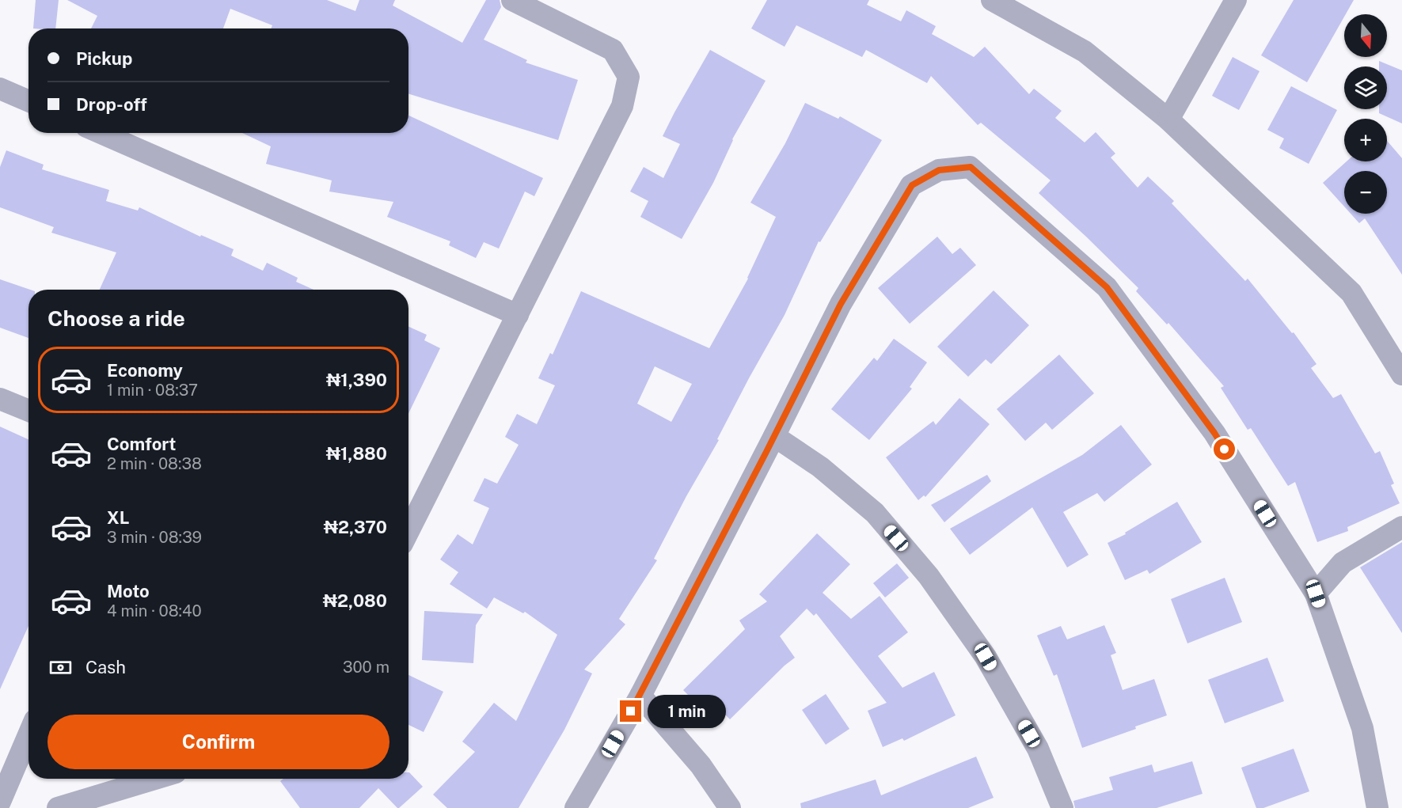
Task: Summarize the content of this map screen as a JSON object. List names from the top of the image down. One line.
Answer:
{"north":"bottom","page":{"map_buttons":["+","−"],"banner":["Pickup","Drop-off"],"heading":"Choose a ride","list":[{"name":"Economy","note":"1 min · 08:37","value":"₦1,390"},{"name":"Comfort","note":"2 min · 08:38","value":"₦1,880"},{"name":"XL","note":"3 min · 08:39","value":"₦2,370"},{"name":"Moto","note":"4 min · 08:40","value":"₦2,080"}],"pay":["Cash","300 m"],"bubble":"1 min","buttons":"Confirm"}}
